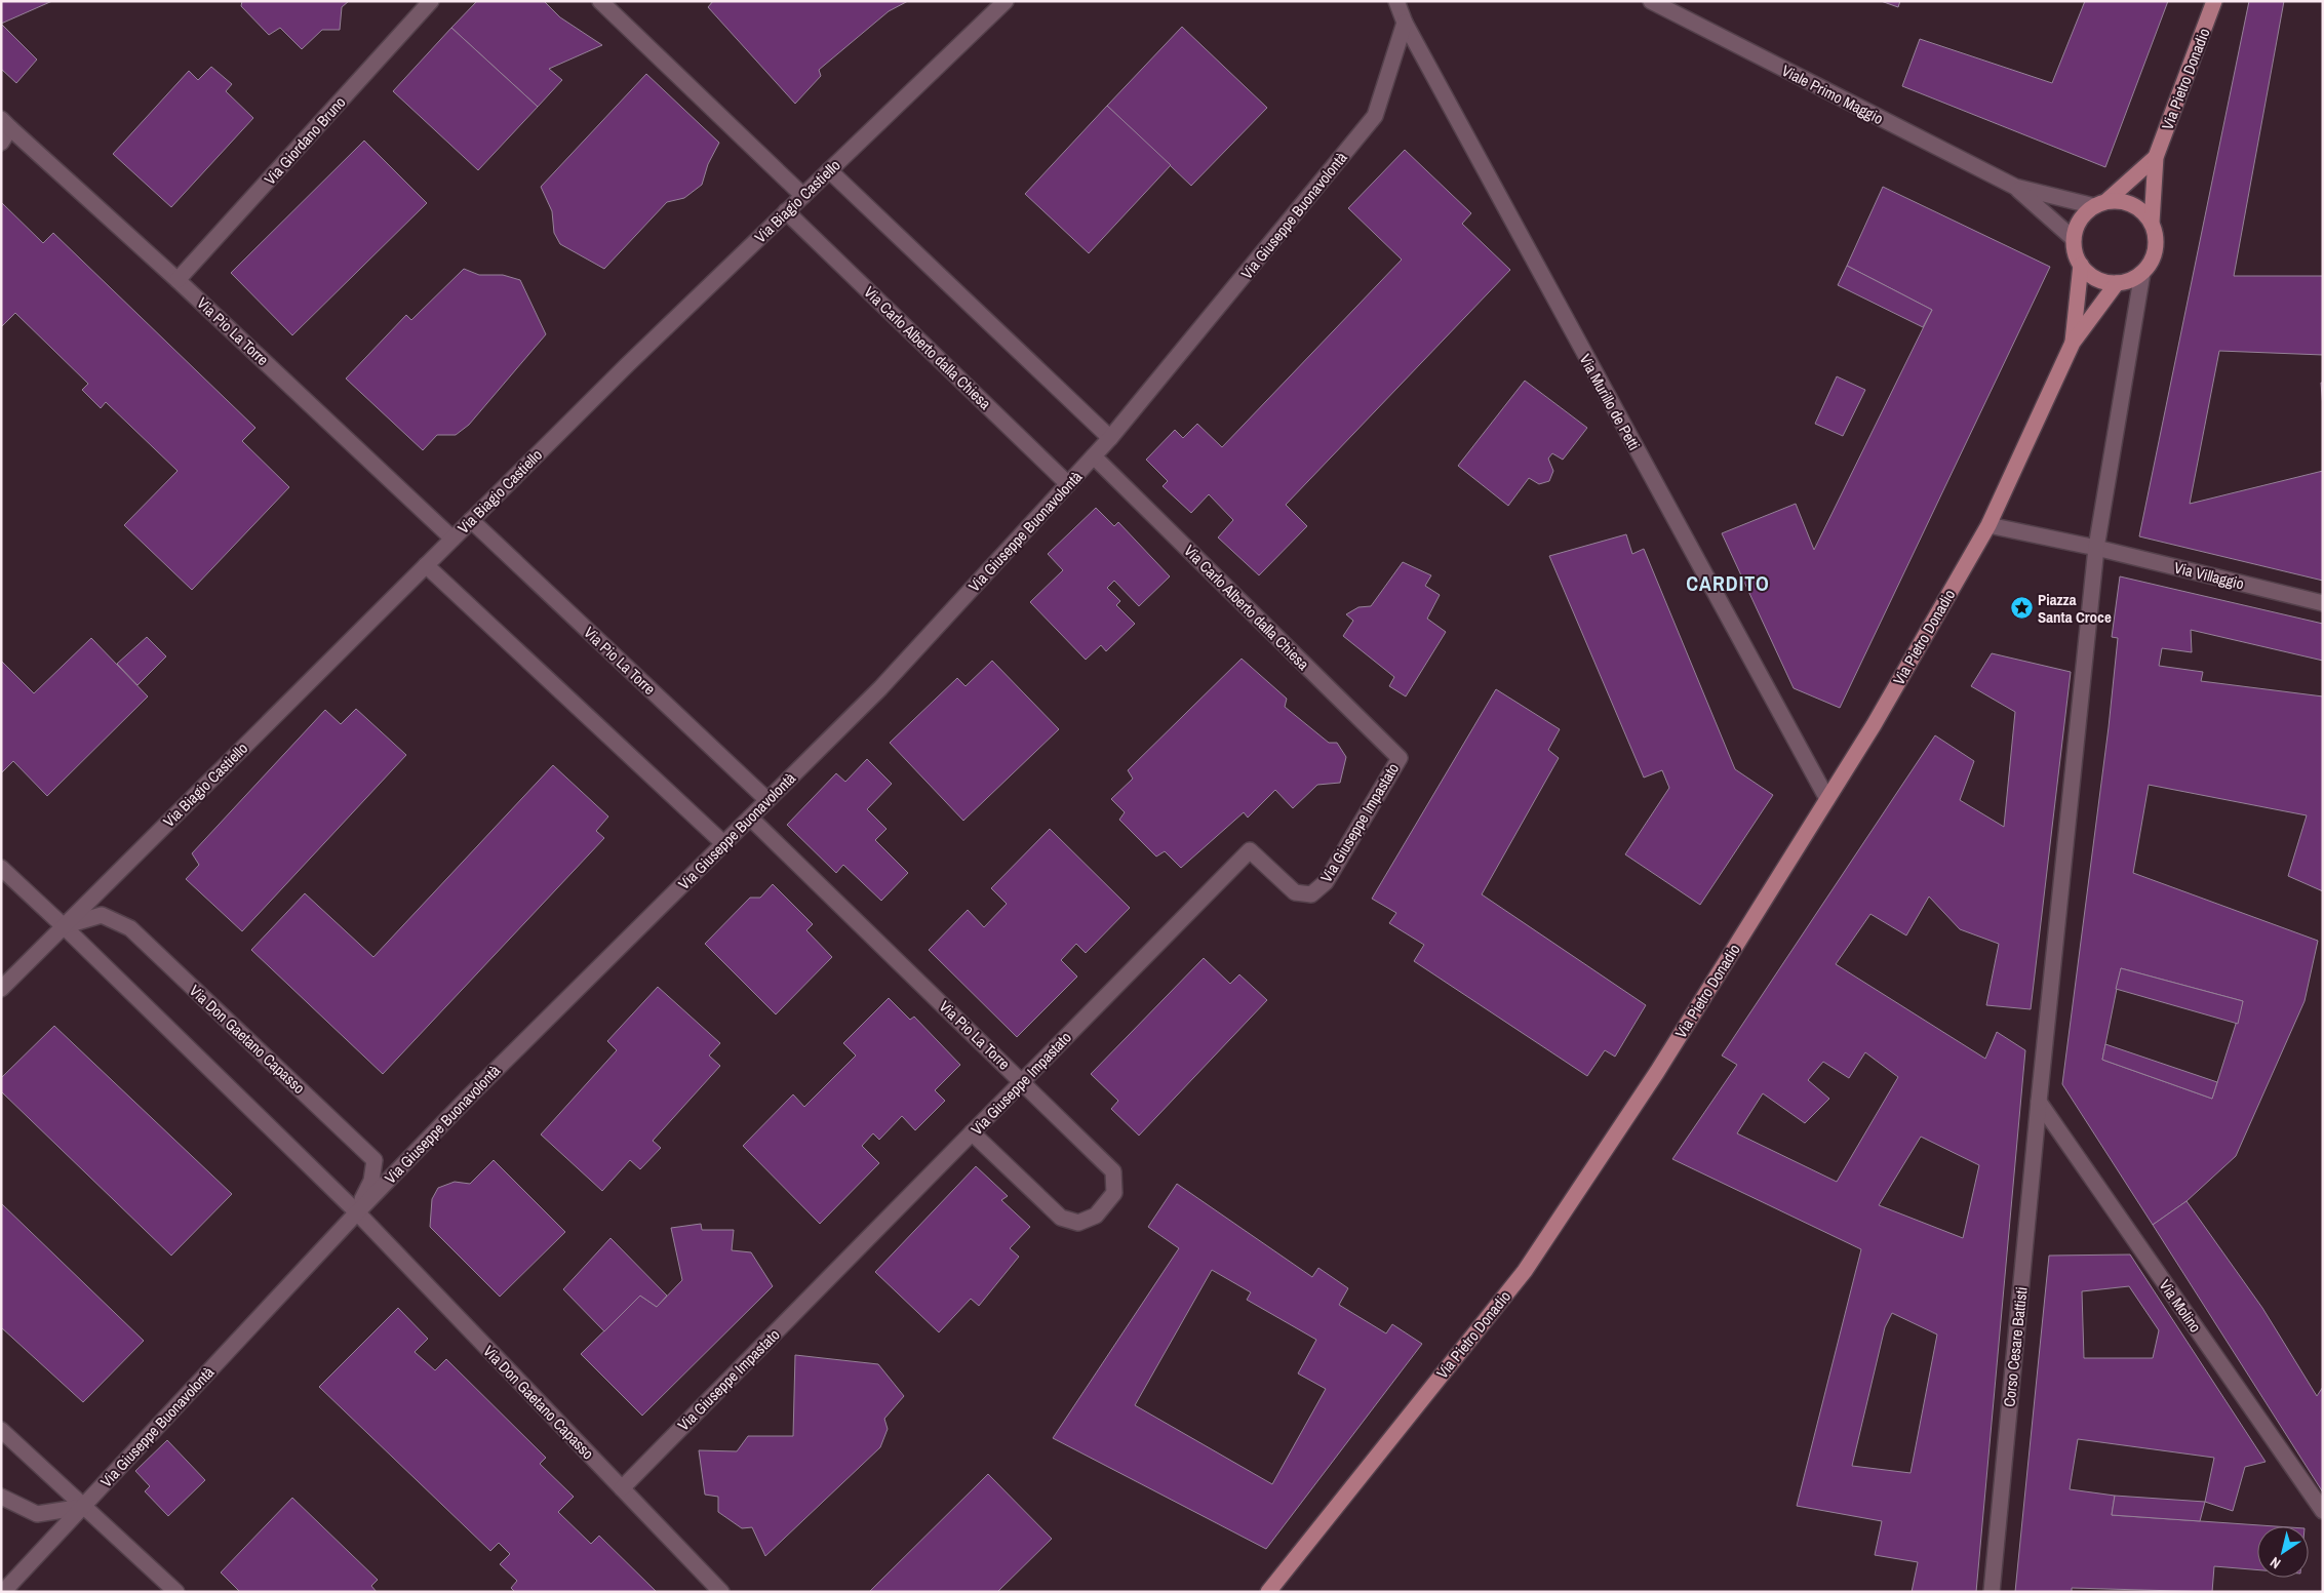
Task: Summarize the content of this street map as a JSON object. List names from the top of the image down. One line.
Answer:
{"streets":{"main road":["Via Pietro Donadio"],"street":["Viale Primo Maggio","Via Giordano Bruno","Via Biagio Castiello","Via Giuseppe Buonavolontà","Via Pio La Torre","Via Carlo Alberto dalla Chiesa","Via Murillo de Petti","Via Villaggio","Via Giuseppe Impastato","Via Don Gaetano Capasso","Via Molino","Corso Cesare Battisti"]},"crossings":[["Via Pietro Donadio","Viale Primo Maggio"],["Via Pietro Donadio","Via Murillo de Petti"],["Via Pietro Donadio","Via Villaggio"],["Via Pietro Donadio","Corso Cesare Battisti"],["Viale Primo Maggio","Corso Cesare Battisti"],["Via Giordano Bruno","Via Pio La Torre"],["Via Biagio Castiello","Via Pio La Torre"],["Via Biagio Castiello","Via Carlo Alberto dalla Chiesa"],["Via Biagio Castiello","Via Don Gaetano Capasso"],["Via Giuseppe Buonavolontà","Via Pio La Torre"],["Via Giuseppe Buonavolontà","Via Carlo Alberto dalla Chiesa"],["Via Giuseppe Buonavolontà","Via Murillo de Petti"],["Via Giuseppe Buonavolontà","Via Don Gaetano Capasso"],["Via Pio La Torre","Via Giuseppe Impastato"],["Via Carlo Alberto dalla Chiesa","Via Giuseppe Impastato"],["Via Villaggio","Corso Cesare Battisti"],["Via Giuseppe Impastato","Via Don Gaetano Capasso"],["Via Molino","Corso Cesare Battisti"]],"districts":["CARDITO"],"places":{"place":["Piazza Santa Croce"]},"north":"bottom left"}
